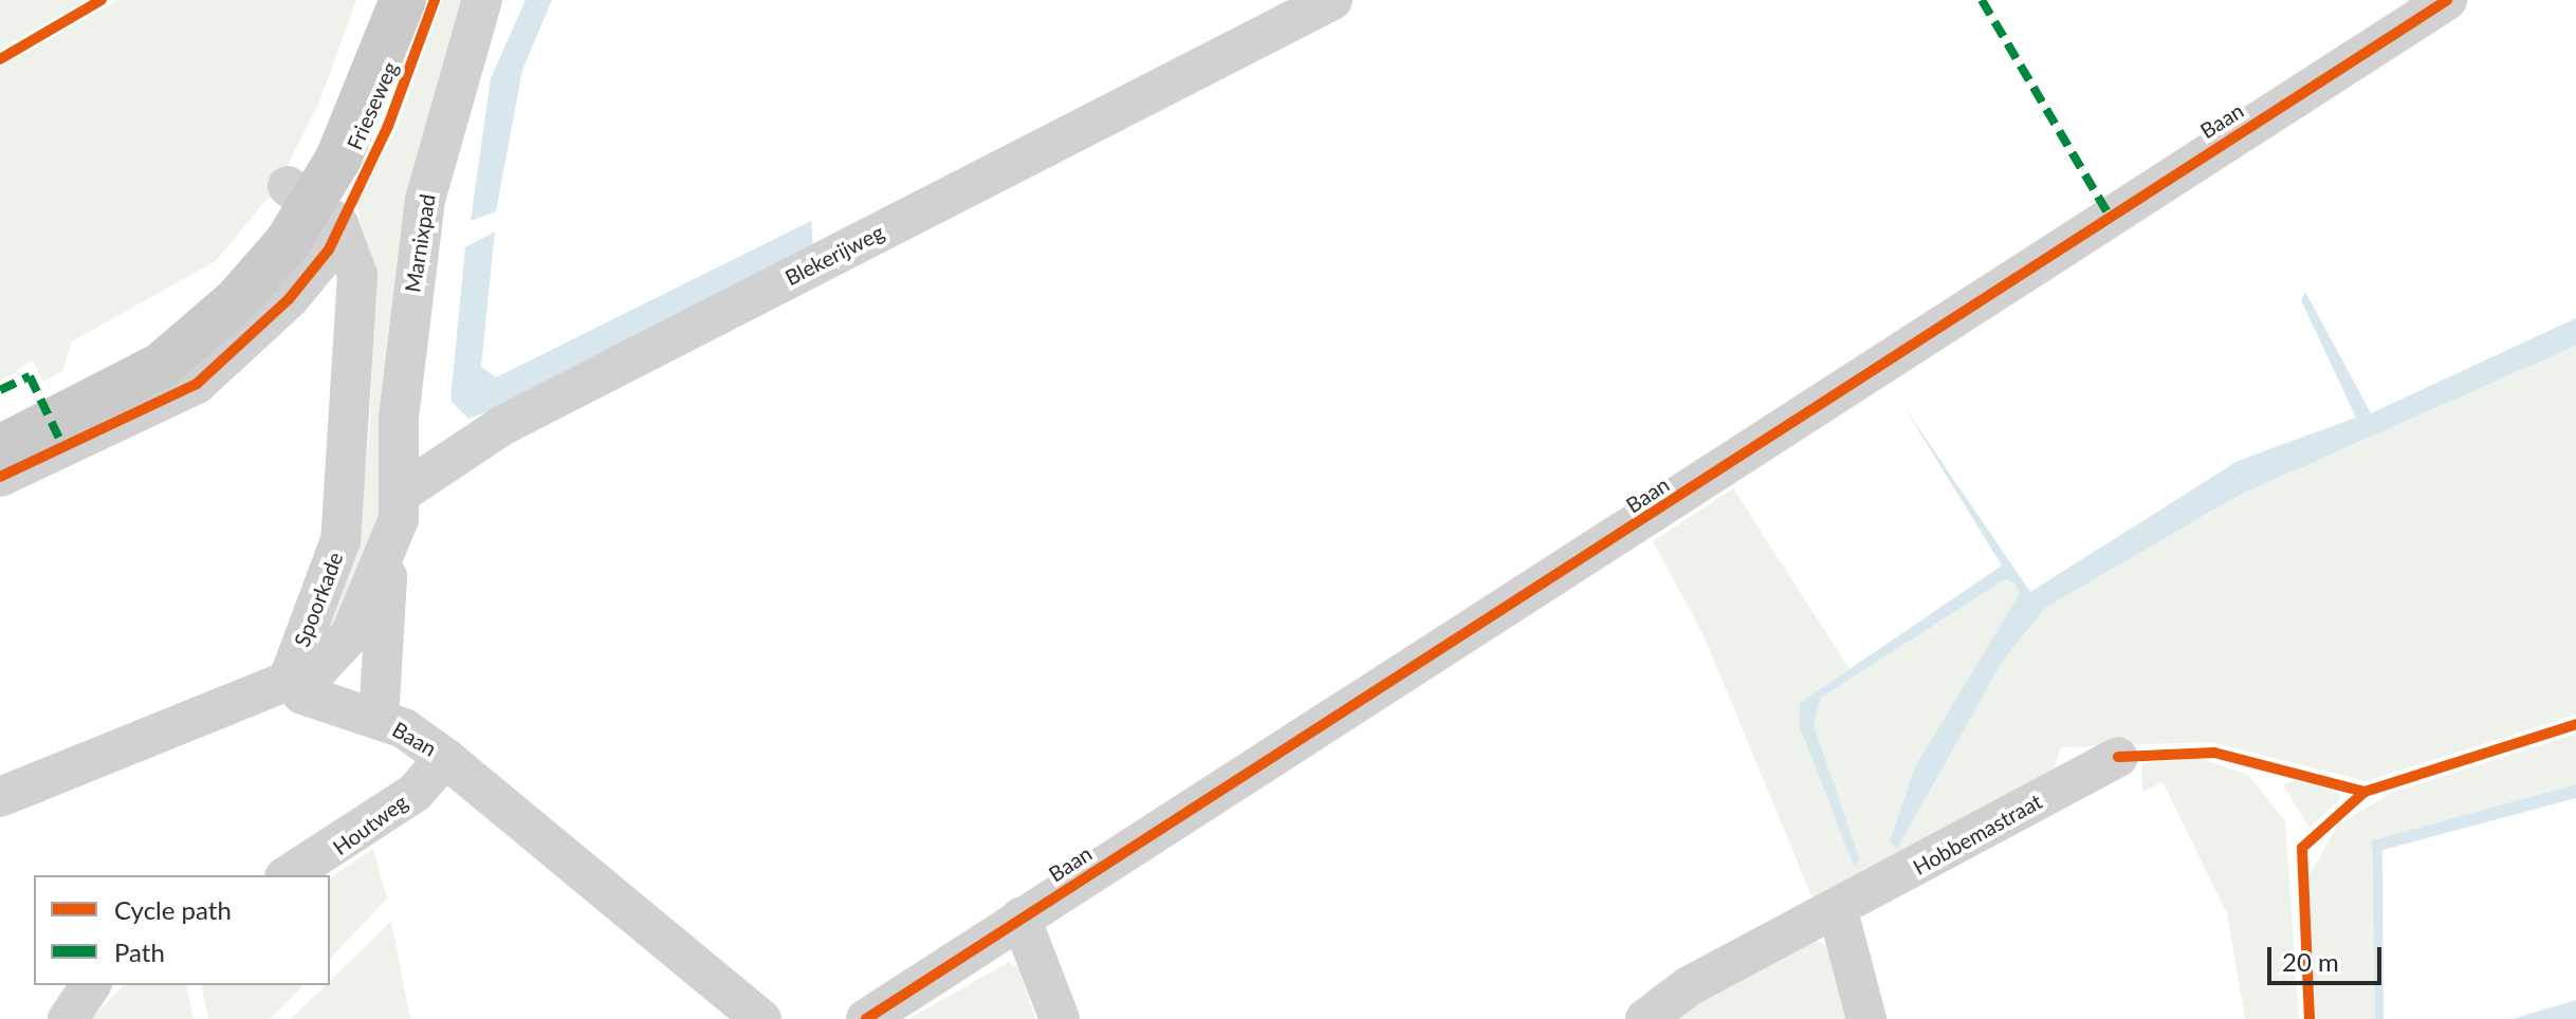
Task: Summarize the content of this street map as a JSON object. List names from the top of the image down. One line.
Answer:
{"streets":{"main road":["Frieseweg"],"street":["Baan","Marnixpad","Blekerijweg","Spoorkade","Houtweg","Hobbemastraat"]},"crossings":[["Frieseweg","Spoorkade"],["Baan","Spoorkade"],["Baan","Houtweg"],["Marnixpad","Blekerijweg"]],"legend":["Cycle path","Path"],"scale_bar":"20 m"}
